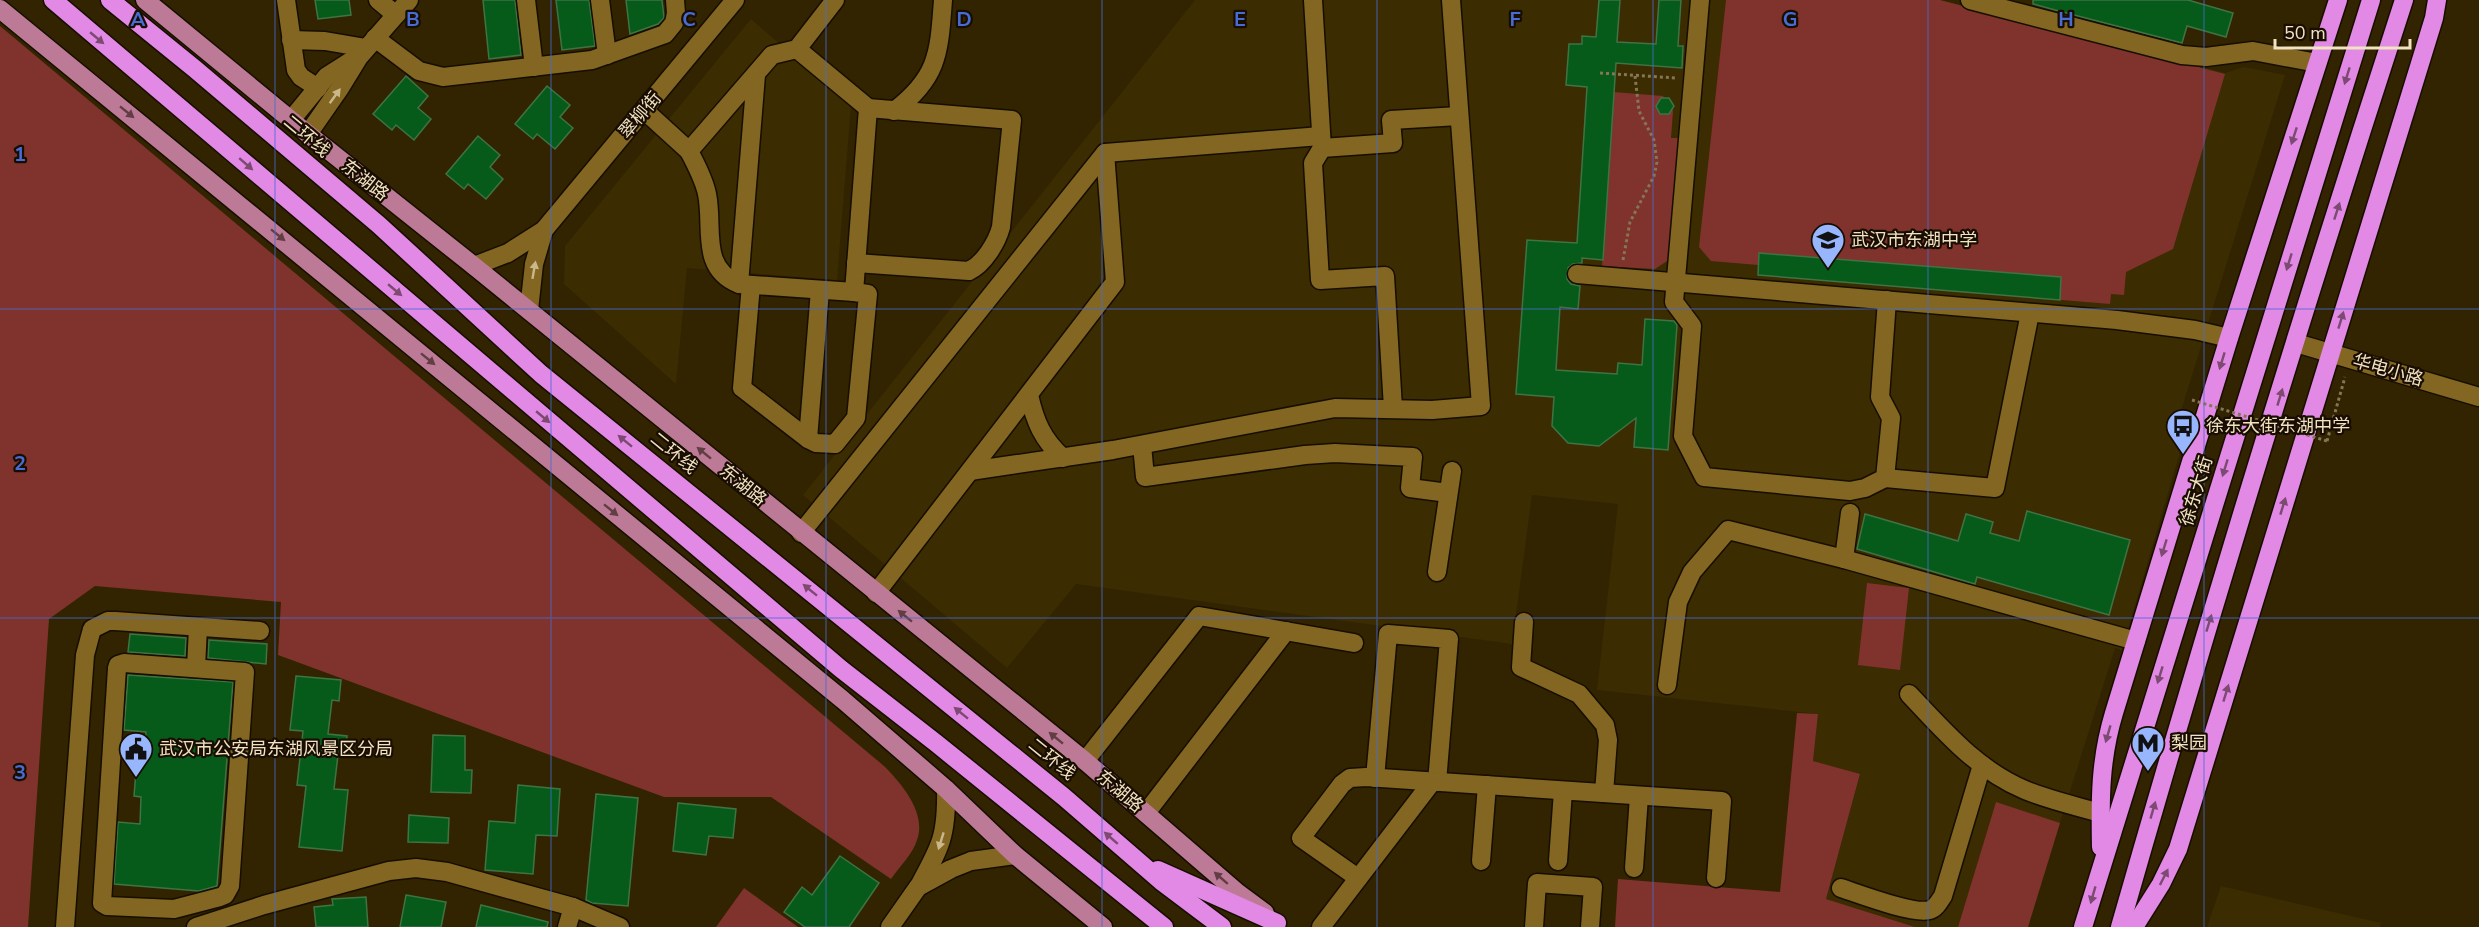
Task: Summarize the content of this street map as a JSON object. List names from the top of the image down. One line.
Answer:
{"streets":{"highway":["二环线","徐东大街"],"main road":["东湖路"],"street":["翠柳街","华电小路"]},"places":{"school or university":["武汉市东湖中学"],"bus stop":["徐东大街东湖中学"],"metro station":["梨园"],"public building":["武汉市公安局东湖风景区分局"]},"scale_bar":"50 m","grid":{"columns":["A","B","C","D","E","F","G","H"],"rows":["1","2","3"]}}
